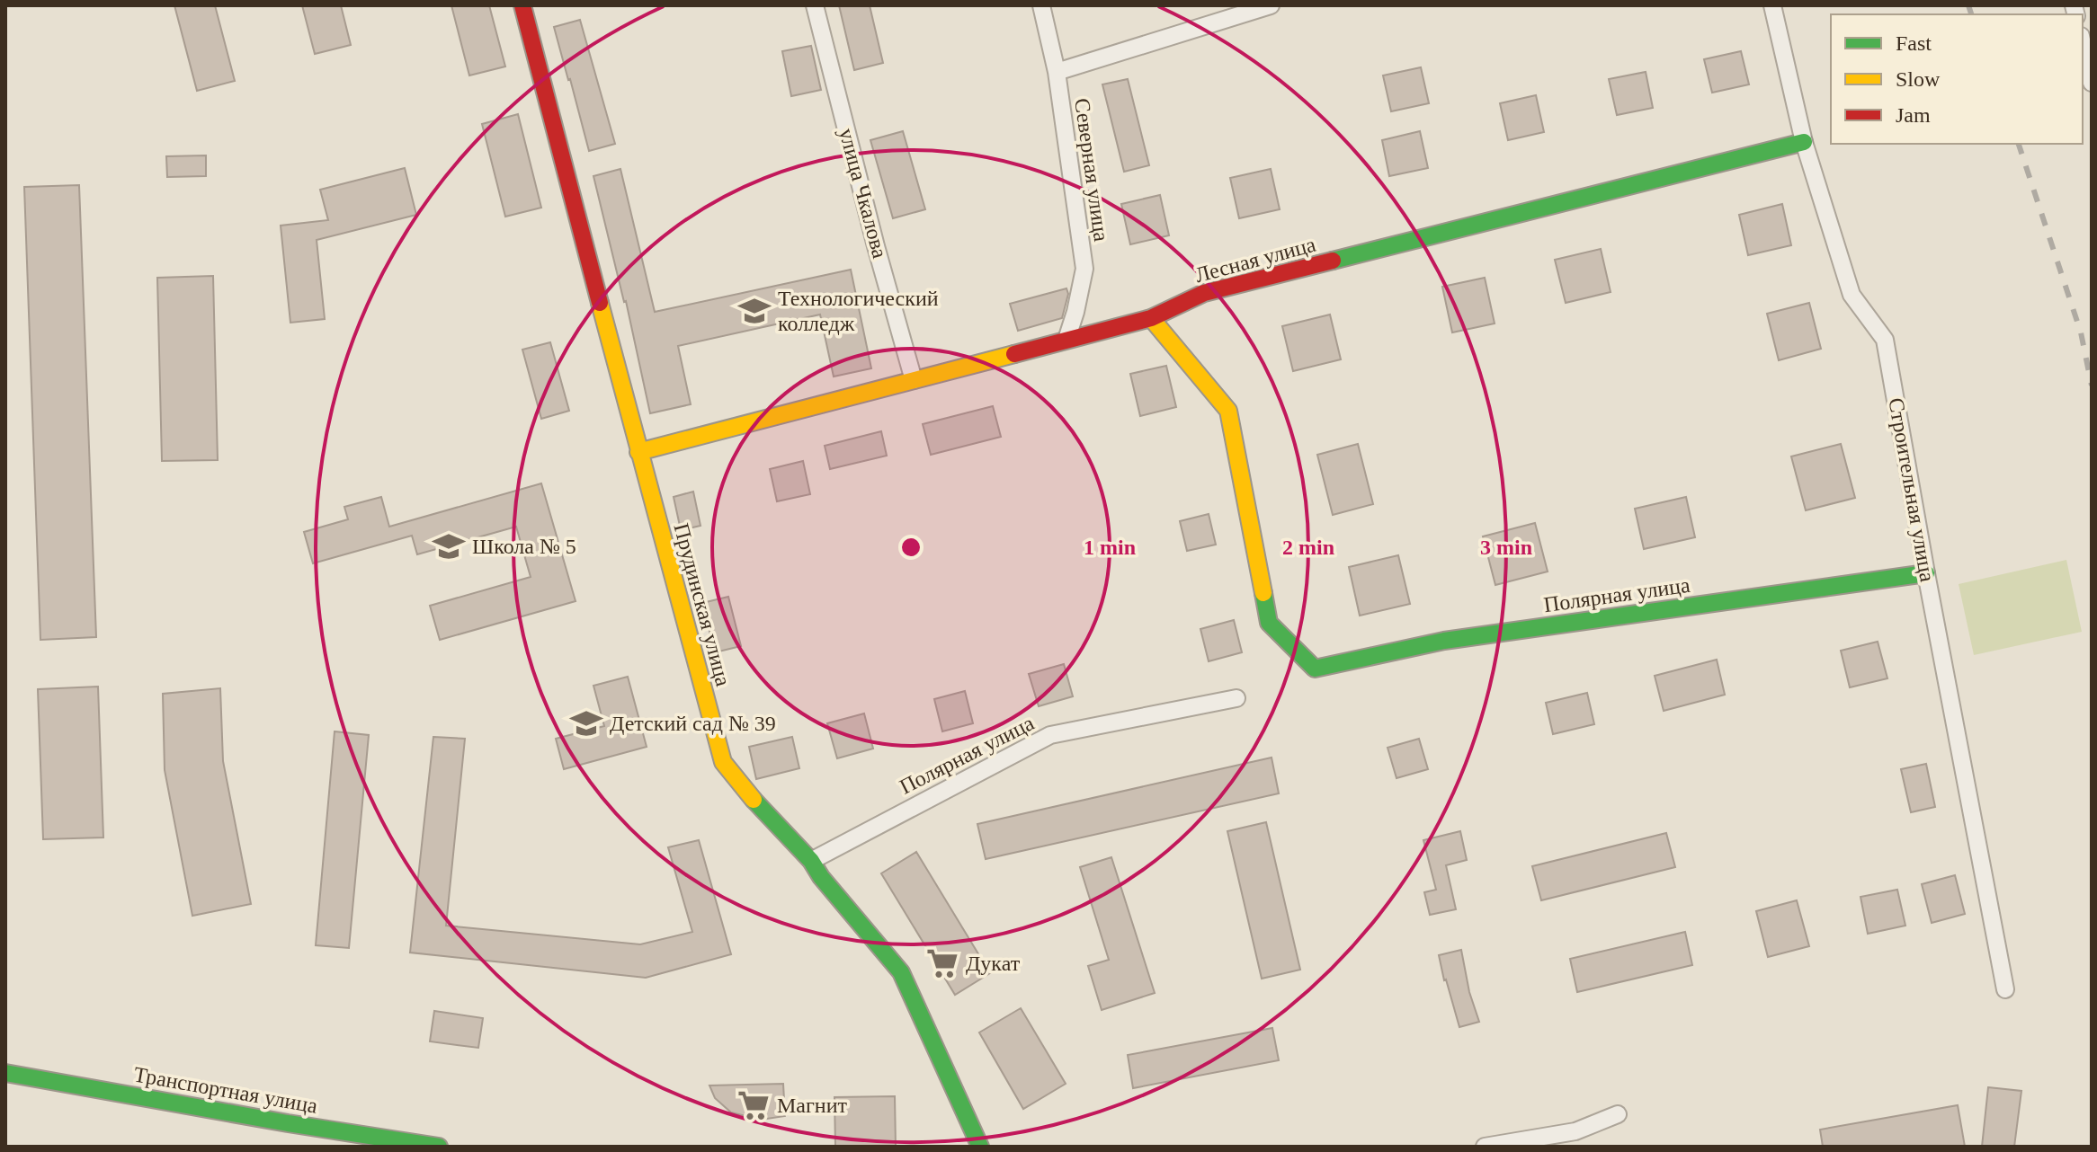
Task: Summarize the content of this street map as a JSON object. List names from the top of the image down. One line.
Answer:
{"streets":{"street":["Северная улица","улица Чкалова","Лесная улица","Строительная улица","Полярная улица","Прудинская улица","Транспортная улица"]},"crossings":[["Северная улица","Лесная улица"],["улица Чкалова","Лесная улица"],["Лесная улица","Строительная улица"],["Лесная улица","Полярная улица"],["Лесная улица","Прудинская улица"],["Строительная улица","Полярная улица"],["Полярная улица","Прудинская улица"]],"places":{"school or university":["Технологический колледж","Школа № 5","Детский сад № 39"],"supermarket":["Дукат","Магнит"]},"legend":["Fast","Slow","Jam"],"rings":["1 min","2 min","3 min"]}
